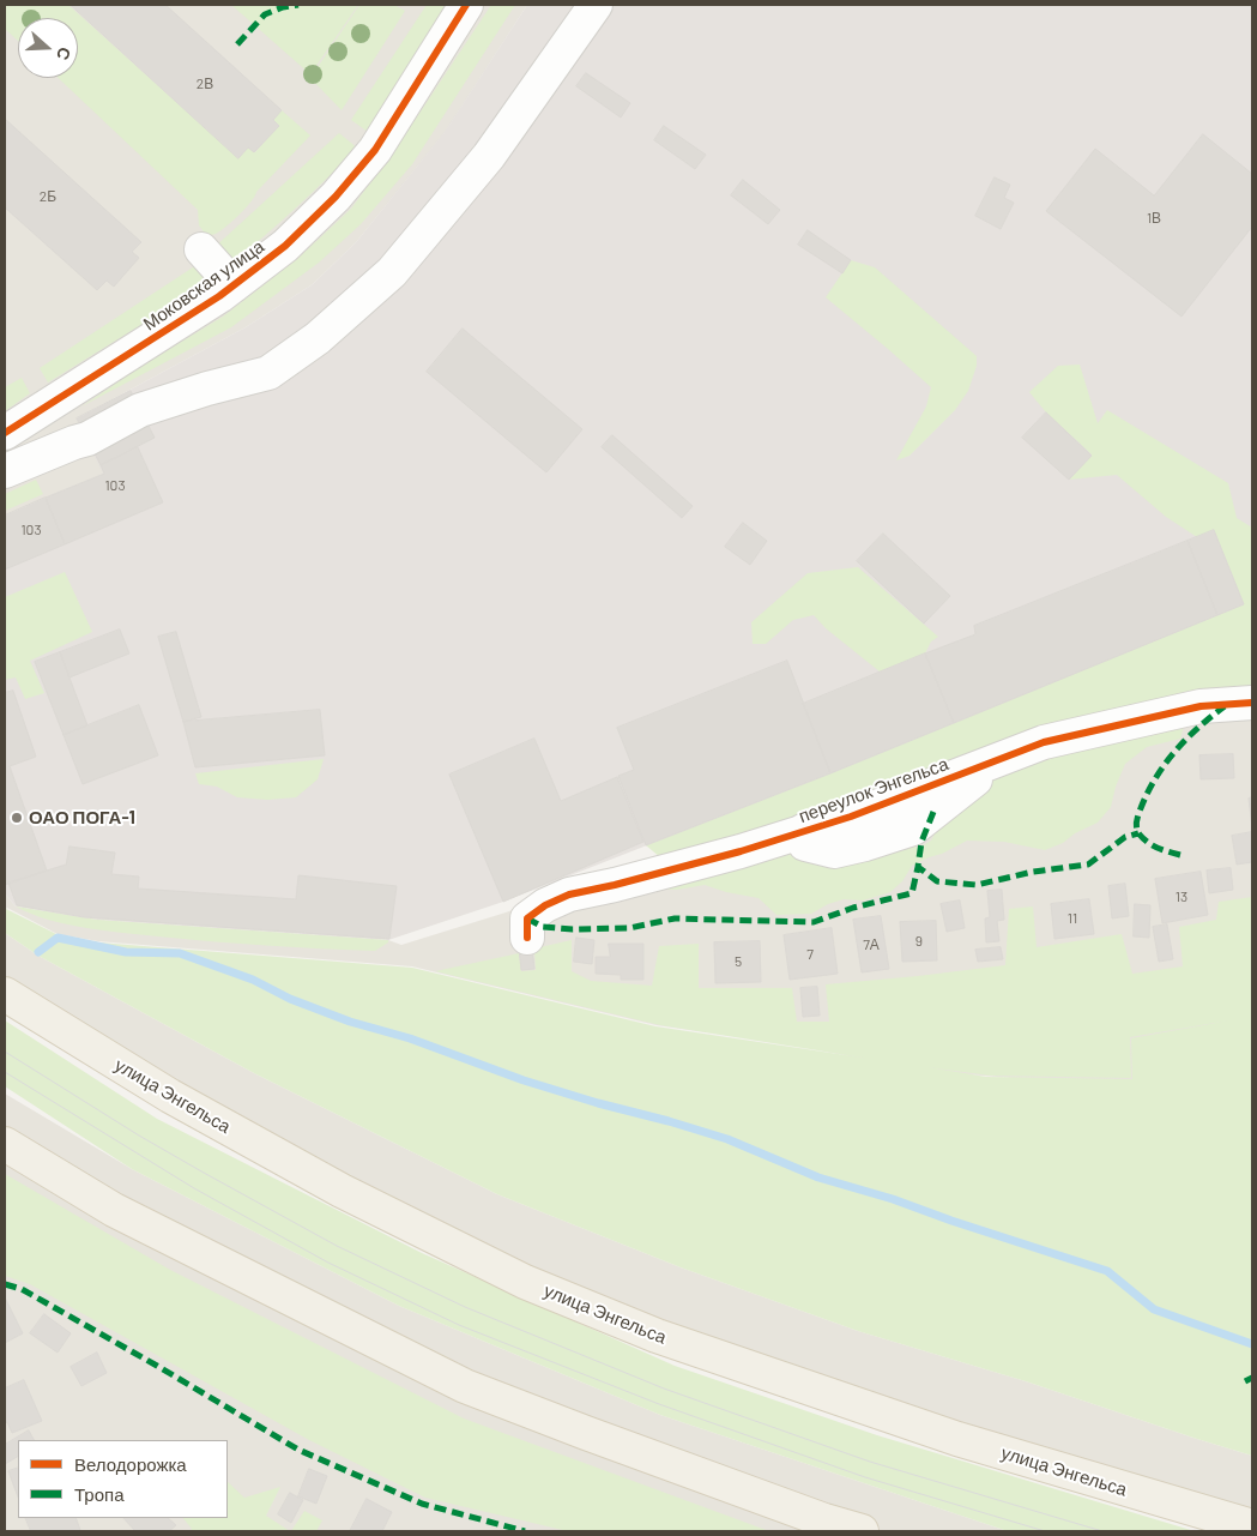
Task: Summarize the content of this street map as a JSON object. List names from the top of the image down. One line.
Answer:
{"streets":{"main road":["улица Энгельса"],"street":["Моковская улица","переулок Энгельса"]},"places":["ОАО ПОГА-1"],"house_numbers":["2В","2Б","1В","103","103","13","11","9","7А","7","5"],"legend":["Велодорожка","Тропа"],"north":"right"}
